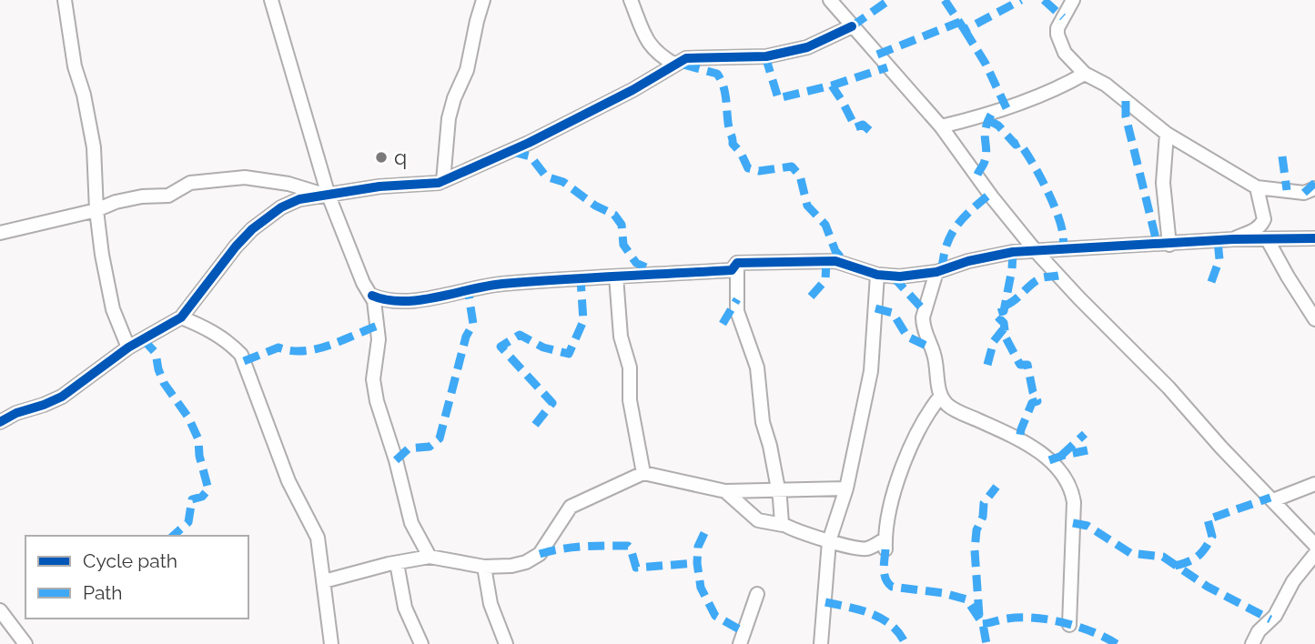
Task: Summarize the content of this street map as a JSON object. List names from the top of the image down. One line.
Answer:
{"places":["q"],"legend":["Cycle path","Path"]}
